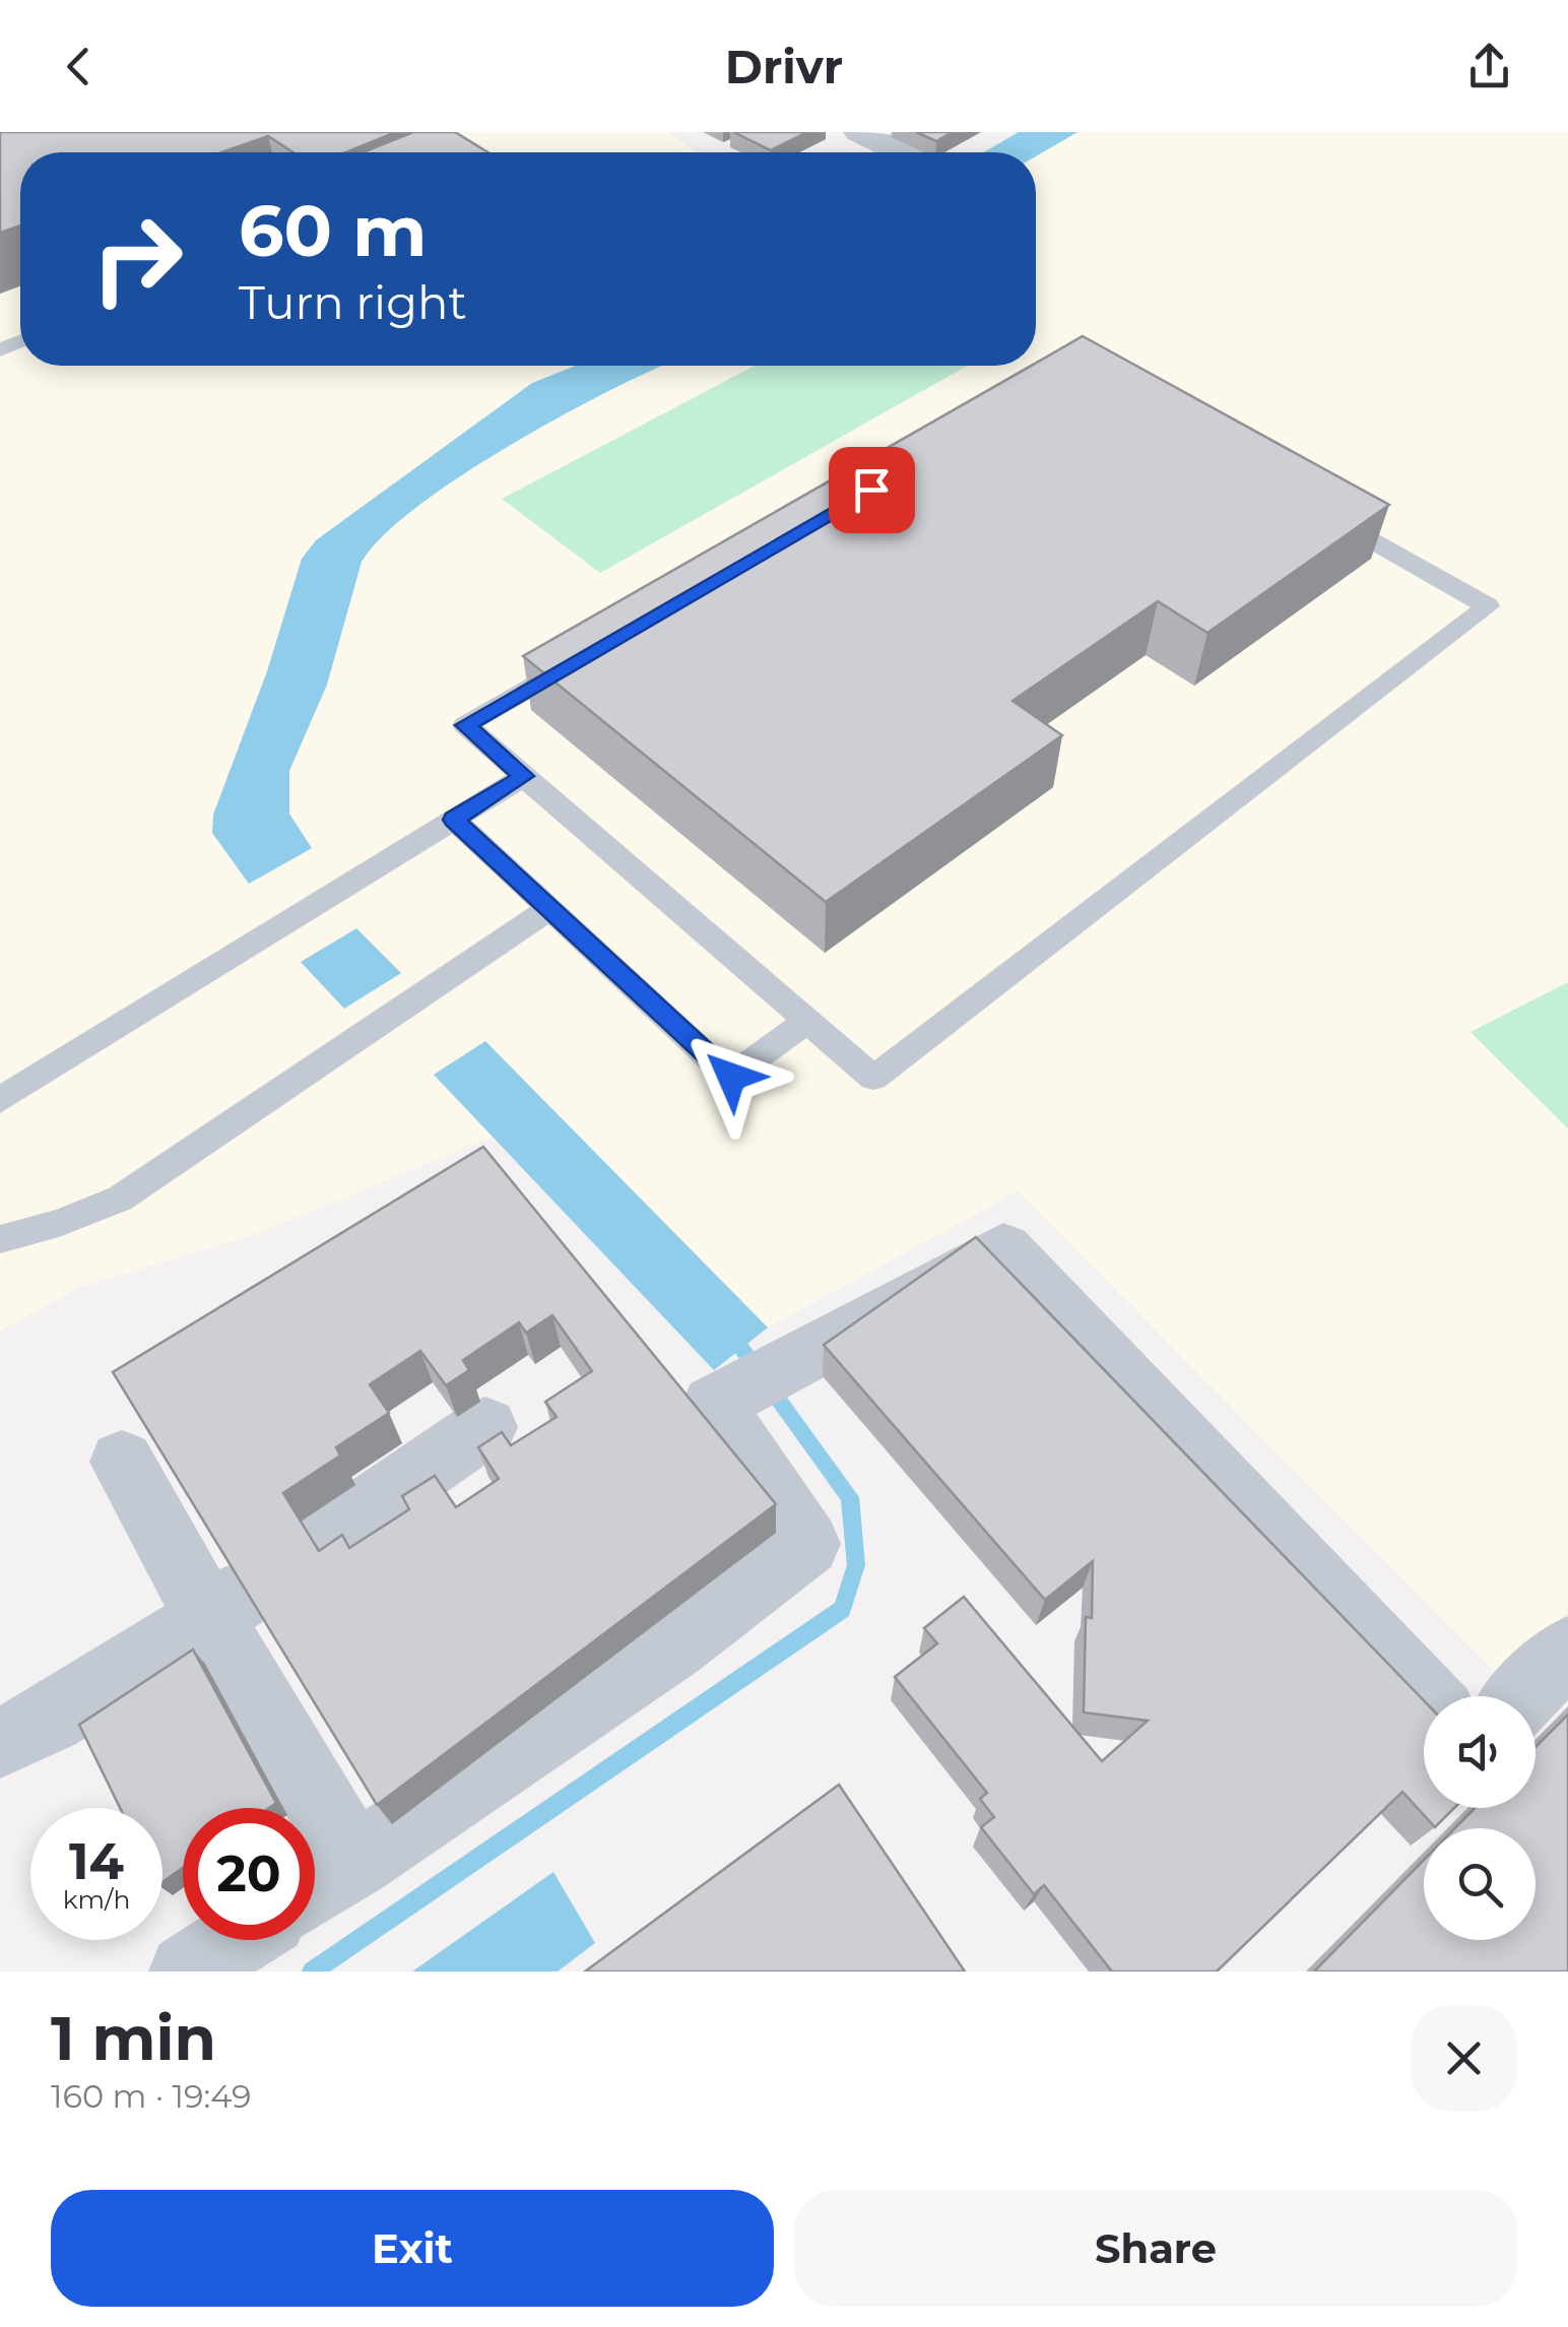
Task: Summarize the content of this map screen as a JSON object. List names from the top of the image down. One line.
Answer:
{"page":{"header":"Drivr","turn":["60 m","Turn right"],"speed":"14 km/h","limit":"20","heading":["1 min","160 m · 19:49"],"buttons":["Exit","Share"]}}
